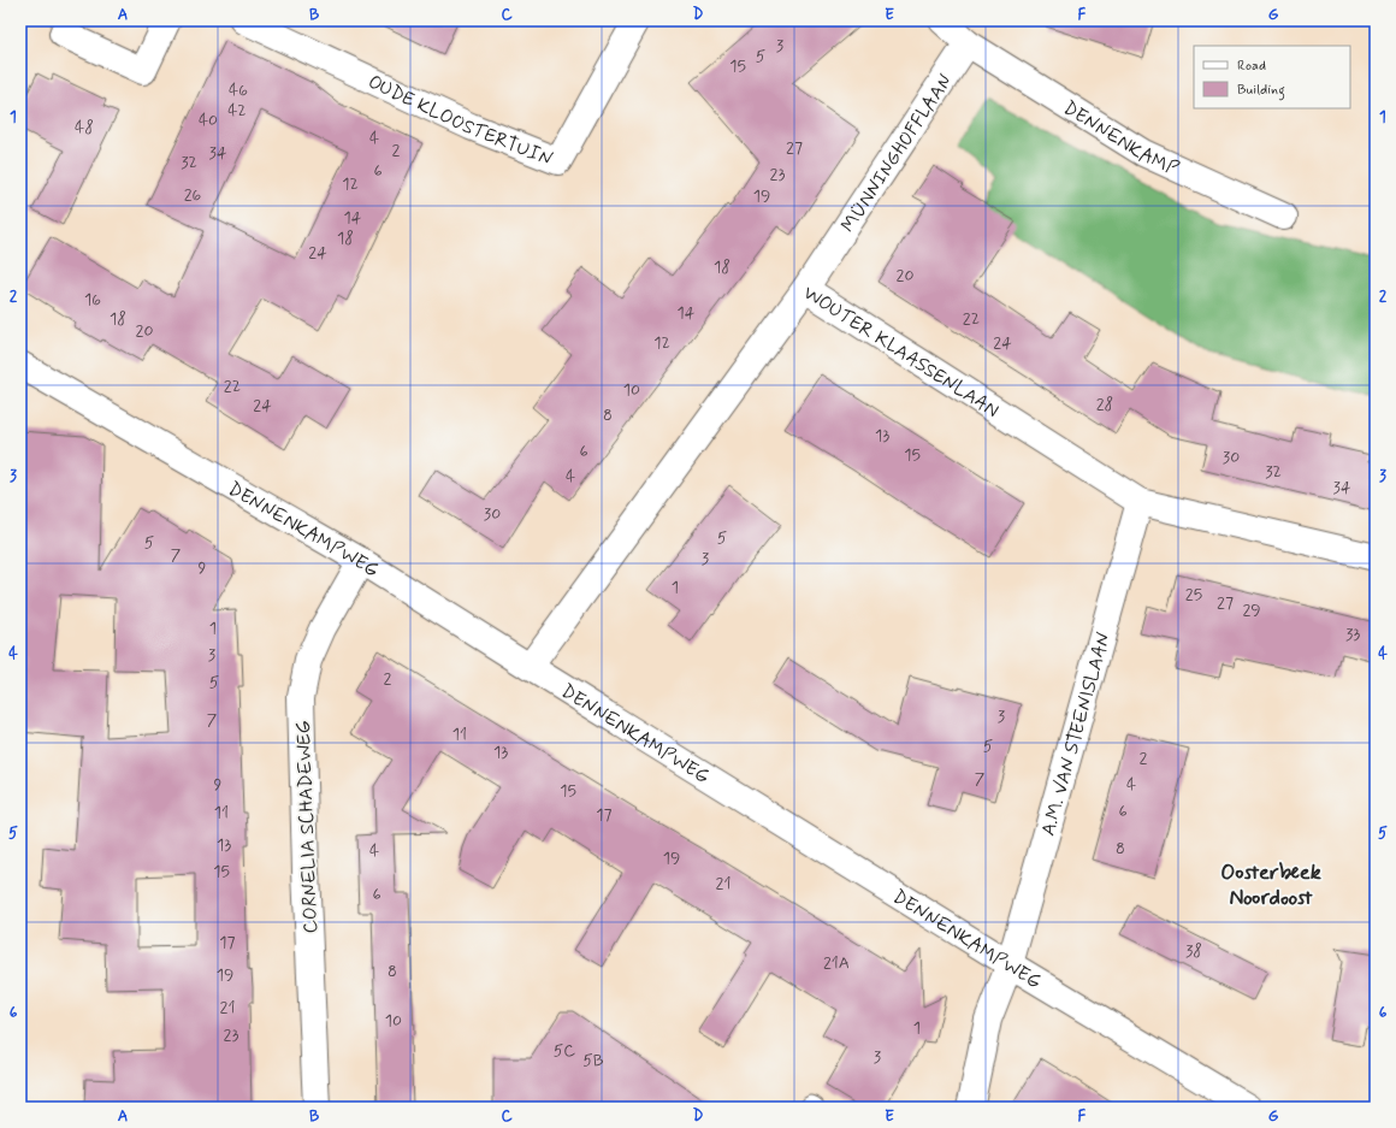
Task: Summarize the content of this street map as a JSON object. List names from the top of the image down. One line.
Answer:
{"streets":{"street":["OUDE KLOOSTERTUIN","DENNENKAMP","MÜNNINGHOFFLAAN","WOUTER KLAASSENLAAN","DENNENKAMPWEG","A.M. VAN STEENISLAAN","CORNELIA SCHADEWEG"]},"crossings":[["DENNENKAMP","MÜNNINGHOFFLAAN"],["MÜNNINGHOFFLAAN","WOUTER KLAASSENLAAN"],["WOUTER KLAASSENLAAN","DENNENKAMPWEG"],["WOUTER KLAASSENLAAN","A.M. VAN STEENISLAAN"],["DENNENKAMPWEG","A.M. VAN STEENISLAAN"],["DENNENKAMPWEG","CORNELIA SCHADEWEG"]],"districts":["Oosterbeek Noordoost"],"house_numbers":["3","5","15","46","42","40","48","4","27","2","34","32","6","23","12","26","19","14","18","24","18","20","16","14","18","22","20","12","24","22","10","28","24","8","13","6","15","30","32","4","34","30","5","5","7","3","9","1","25","27","29","1","33","3","2","5","3","7","11","5","13","2","7","9","4","15","6","11","17","13","8","4","19","15","21","6","17","38","21A","8","19","21","10","1","23","5C","3","5B"],"legend":["Road","Building"],"grid":{"columns":["A","B","C","D","E","F","G"],"rows":["1","2","3","4","5","6"]}}
